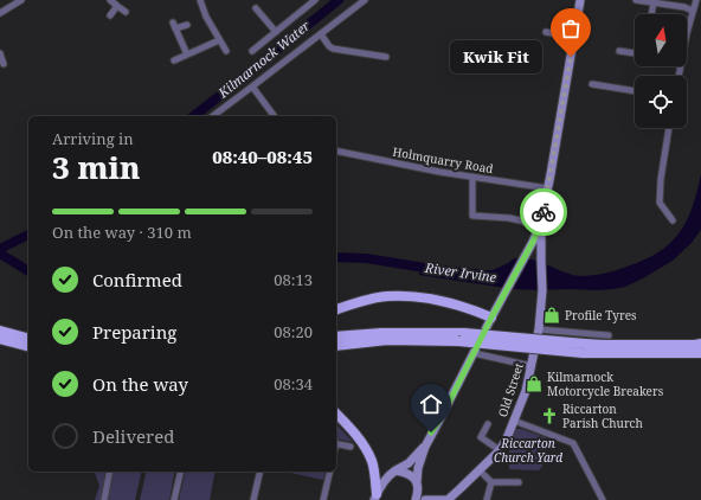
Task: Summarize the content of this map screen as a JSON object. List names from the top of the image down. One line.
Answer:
{"streets":{"main road":["Old Street"],"street":["Holmquarry Road"]},"water":["Kilmarnock Water","River Irvine"],"parks":["Riccarton Church Yard"],"places":{"other":["Kwik Fit"],"shop":["Profile Tyres","Kilmarnock Motorcycle Breakers"],"church":["Riccarton Parish Church"]},"north":"top","page":{"bubble":"Kwik Fit","heading":["3 min","Arriving in","08:40–08:45"],"bar":"On the way · 310 m","list":[["Confirmed","08:13"],["Preparing","08:20"],["On the way","08:34"],"Delivered"]}}
